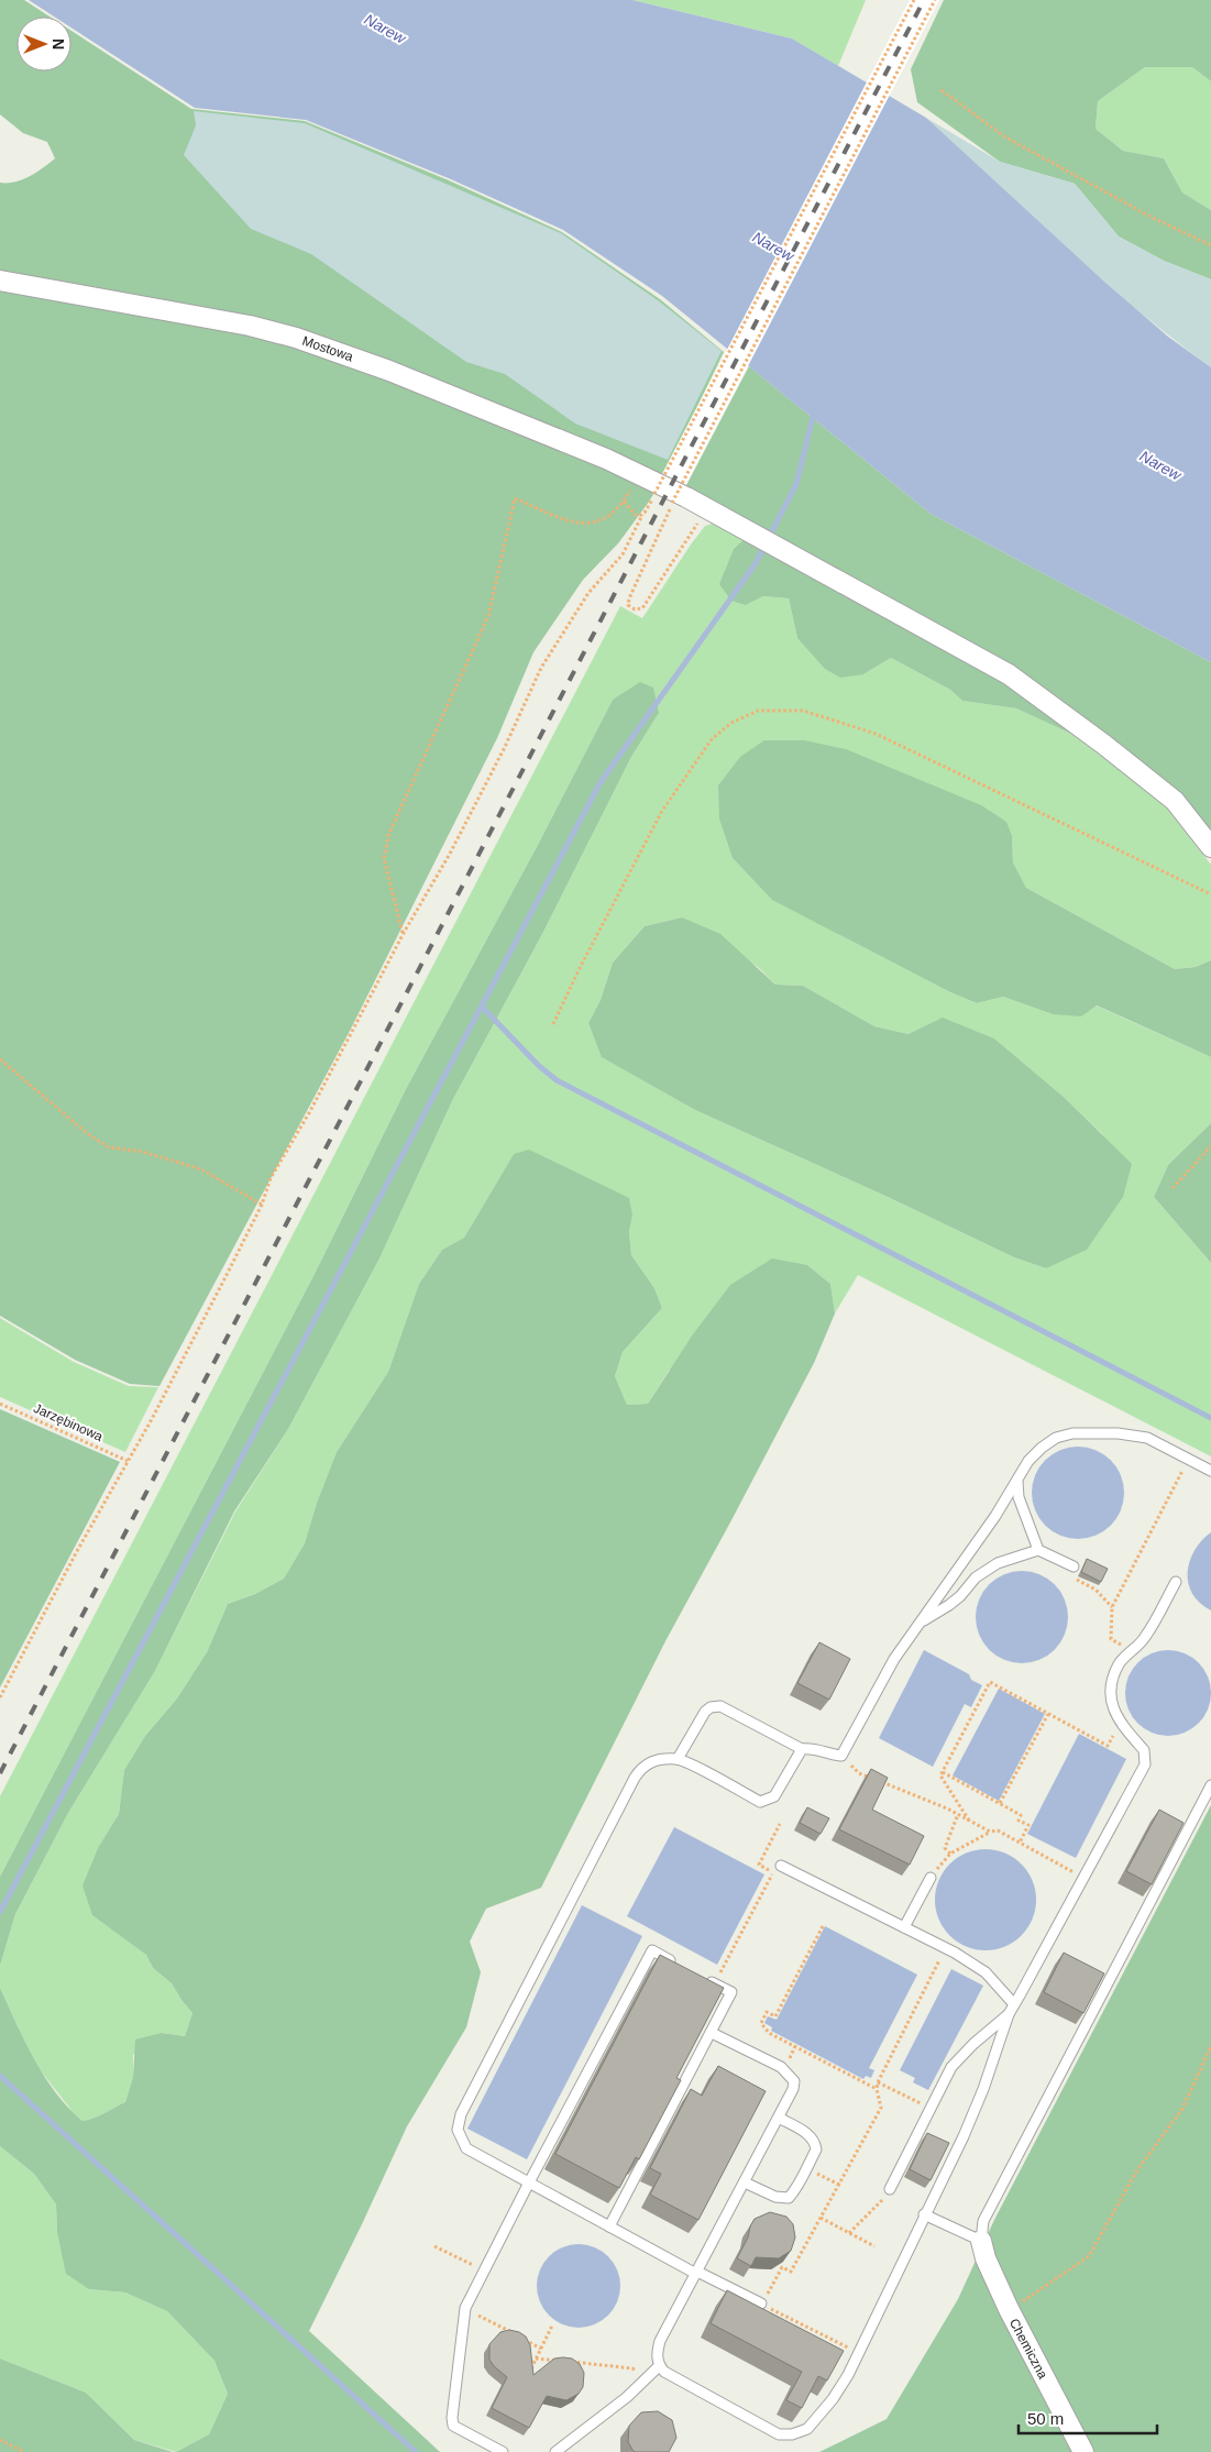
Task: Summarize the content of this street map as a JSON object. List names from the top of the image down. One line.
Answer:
{"streets":{"street":["Mostowa","Chemiczna"],"path":["Jarzębinowa"]},"water":["Narew"],"scale_bar":"50 m","north":"right"}
